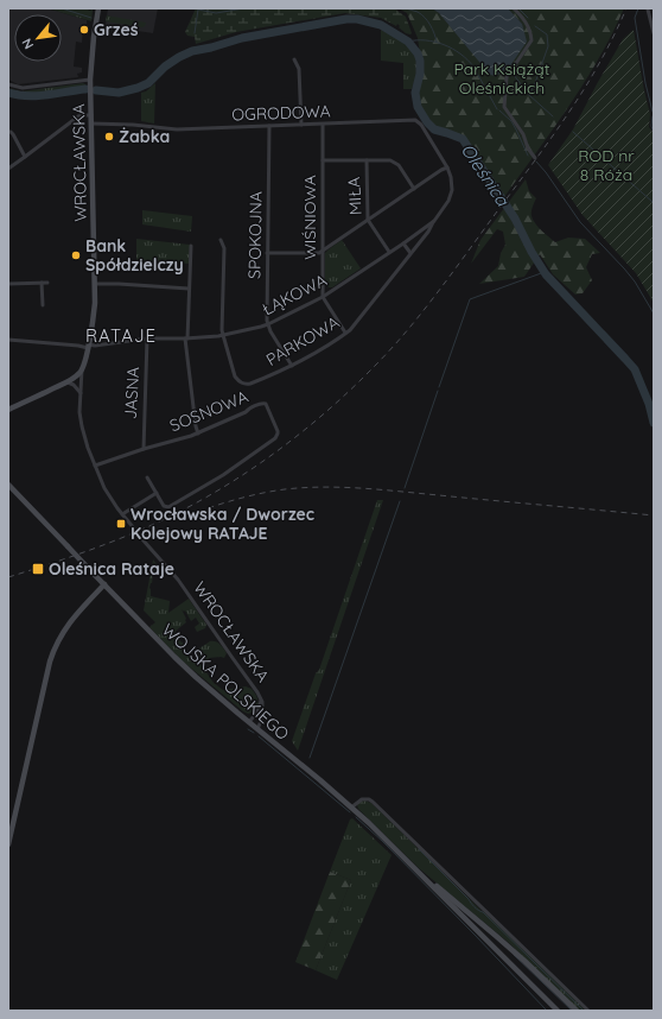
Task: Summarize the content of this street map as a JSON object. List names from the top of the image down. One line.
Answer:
{"streets":{"main road":["WROCŁAWSKA","WOJSKA POLSKIEGO"],"street":["OGRODOWA","MIŁA","WIŚNIOWA","SPOKOJNA","ŁĄKOWA","PARKOWA","JASNA","SOSNOWA"]},"crossings":[["OGRODOWA","WROCŁAWSKA"],["OGRODOWA","WIŚNIOWA"],["OGRODOWA","SPOKOJNA"],["OGRODOWA","ŁĄKOWA"],["WROCŁAWSKA","ŁĄKOWA"],["WROCŁAWSKA","SOSNOWA"],["WROCŁAWSKA","WOJSKA POLSKIEGO"],["MIŁA","ŁĄKOWA"],["WIŚNIOWA","ŁĄKOWA"],["SPOKOJNA","ŁĄKOWA"],["SPOKOJNA","PARKOWA"],["ŁĄKOWA","PARKOWA"],["ŁĄKOWA","JASNA"],["JASNA","SOSNOWA"]],"districts":["RATAJE"],"water":["Oleśnica"],"parks":["Park Książąt Oleśnickich","ROD nr 8 Róża"],"places":{"other":["Grześ","Żabka","Bank Spółdzielczy"],"transit":["Wrocławska / Dworzec Kolejowy RATAJE","Oleśnica Rataje"]},"north":"bottom left"}
